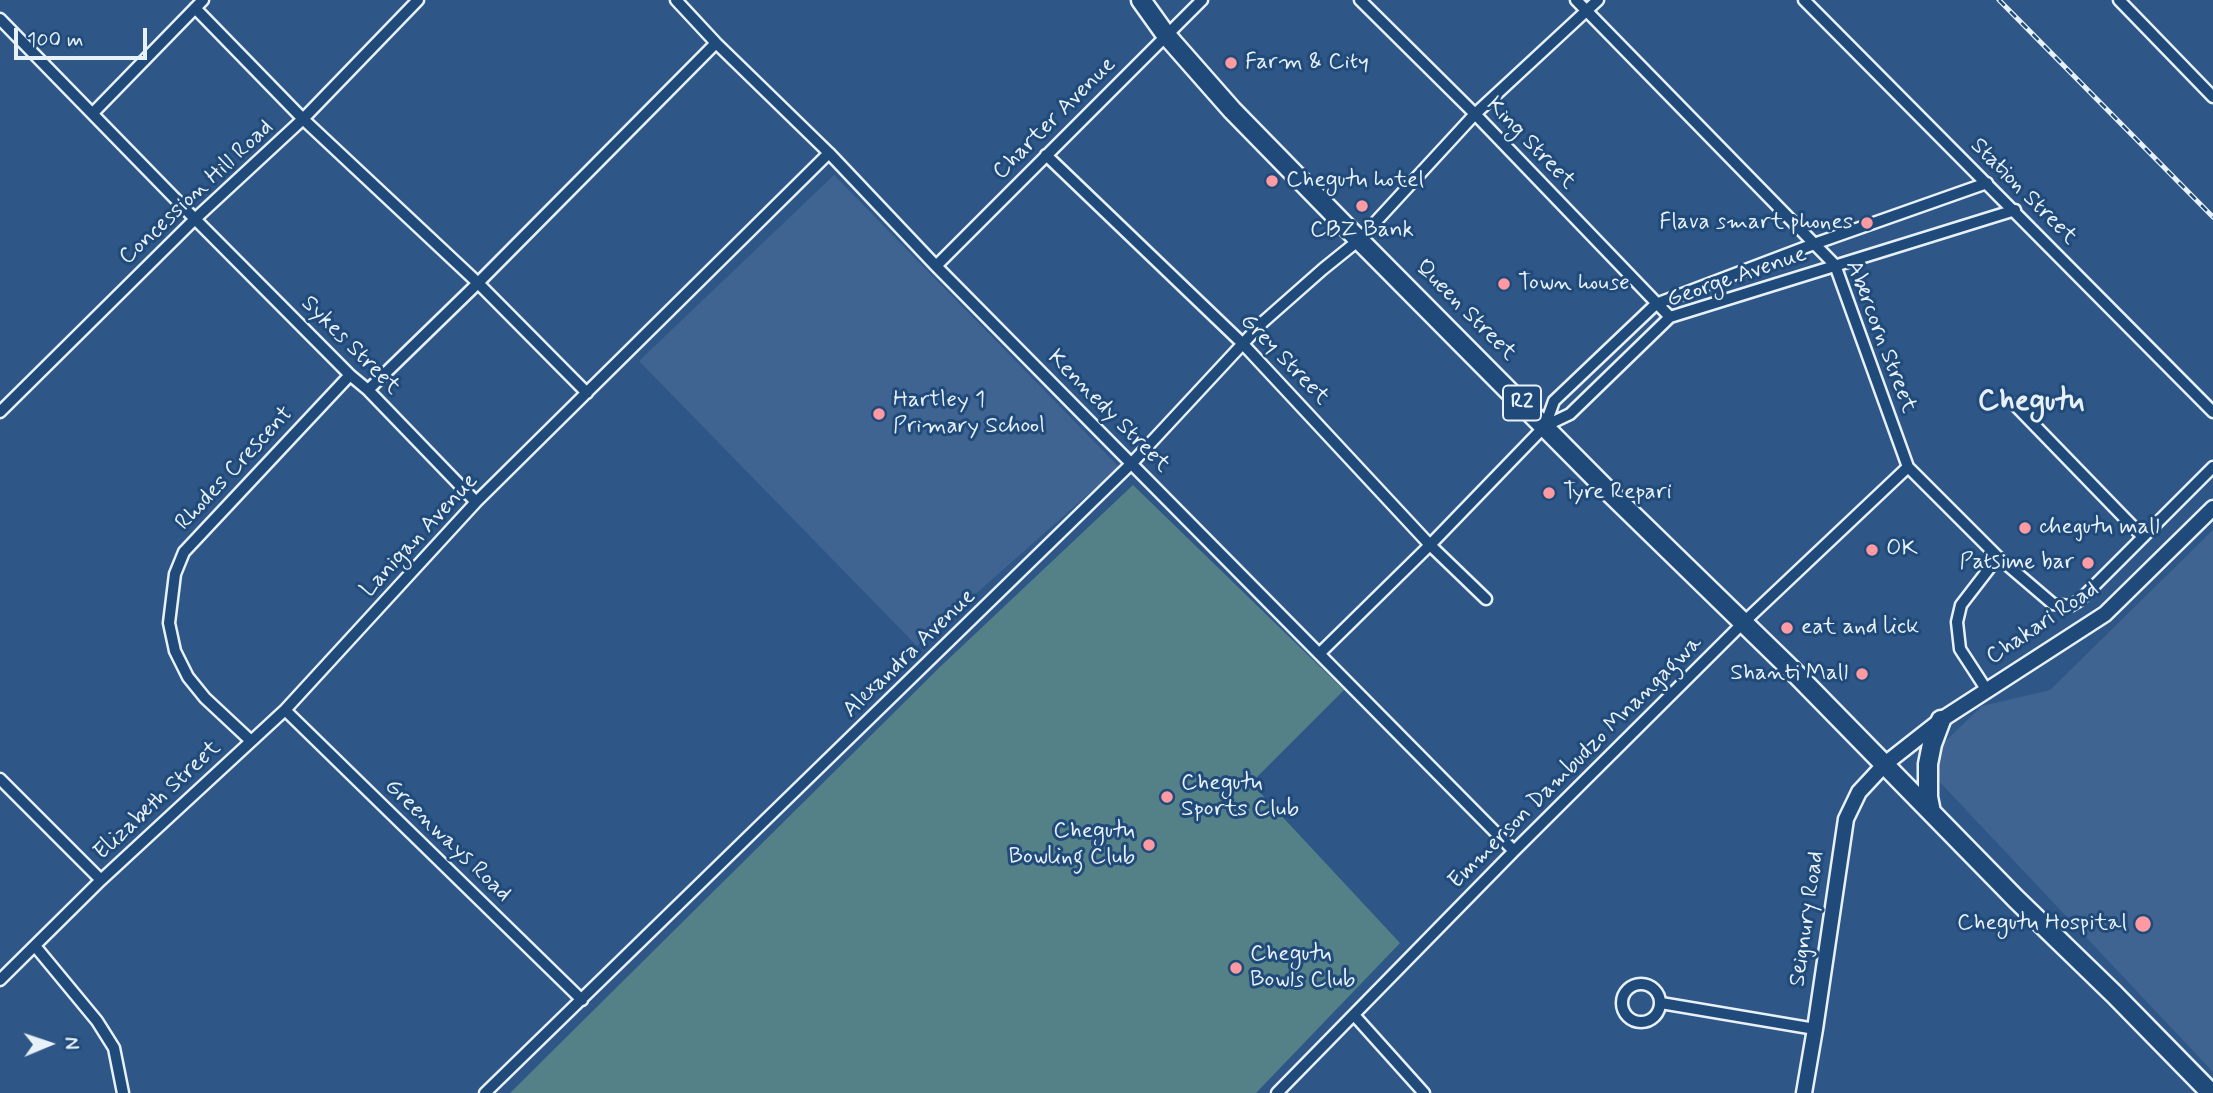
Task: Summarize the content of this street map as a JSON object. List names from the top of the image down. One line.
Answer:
{"streets":{"highway":["Queen Street","R2"],"main road":["Chakari Road","Seignury Road"],"street":["Charter Avenue","King Street","Station Street","Concession Hill Road","George Avenue","Abercorn Street","Sykes Street","Grey Street","Kennedy Street","Rhodes Crescent","Lanigan Avenue","Alexandra Avenue","Emmerson Dambudzo Mnangagwa","Elizabeth Street","Greenways Road"]},"crossings":[["Charter Avenue","Queen Street"],["Charter Avenue","Grey Street"],["Charter Avenue","Kennedy Street"],["King Street","George Avenue"],["King Street","Alexandra Avenue"],["Station Street","George Avenue"],["Concession Hill Road","Sykes Street"],["George Avenue","Queen Street"],["George Avenue","Abercorn Street"],["George Avenue","Grey Street"],["George Avenue","Kennedy Street"],["Queen Street","R2"],["Queen Street","Chakari Road"],["Queen Street","Alexandra Avenue"],["Queen Street","Emmerson Dambudzo Mnangagwa"],["Queen Street","Seignury Road"],["Abercorn Street","Alexandra Avenue"],["Abercorn Street","Emmerson Dambudzo Mnangagwa"],["Sykes Street","Rhodes Crescent"],["Sykes Street","Lanigan Avenue"],["Grey Street","Alexandra Avenue"],["R2","Chakari Road"],["R2","Seignury Road"],["Kennedy Street","Lanigan Avenue"],["Kennedy Street","Alexandra Avenue"],["Kennedy Street","Emmerson Dambudzo Mnangagwa"],["Rhodes Crescent","Elizabeth Street"],["Lanigan Avenue","Elizabeth Street"],["Lanigan Avenue","Greenways Road"],["Chakari Road","Seignury Road"],["Alexandra Avenue","Greenways Road"],["Elizabeth Street","Greenways Road"]],"districts":["Chegutu"],"places":["Farm & City","Chegutu hotel","CBZ Bank","Flava smart phones","Town house","Hartley 1 Primary School","Tyre Repari","chegutu mall","OK","Patsime bar","eat and lick","Shanti Mall","Chegutu Sports Club","Chegutu Bowling Club","Chegutu Hospital","Chegutu Bowls Club"],"scale_bar":"100 m","north":"right"}
